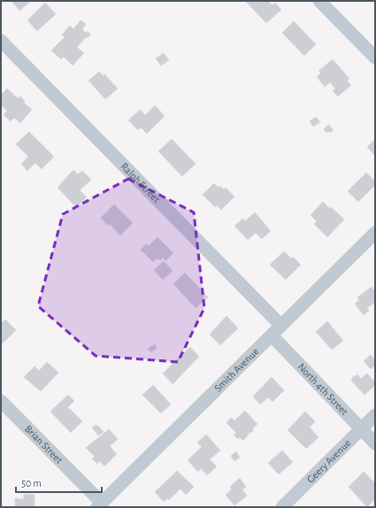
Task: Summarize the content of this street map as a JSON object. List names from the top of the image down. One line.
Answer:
{"streets":{"street":["Ralph Street","Smith Avenue","North 4th Street","Brian Street","Geery Avenue"]},"crossings":[["Ralph Street","Smith Avenue"],["Smith Avenue","North 4th Street"],["Smith Avenue","Brian Street"],["North 4th Street","Geery Avenue"]],"scale_bar":"50 m"}
